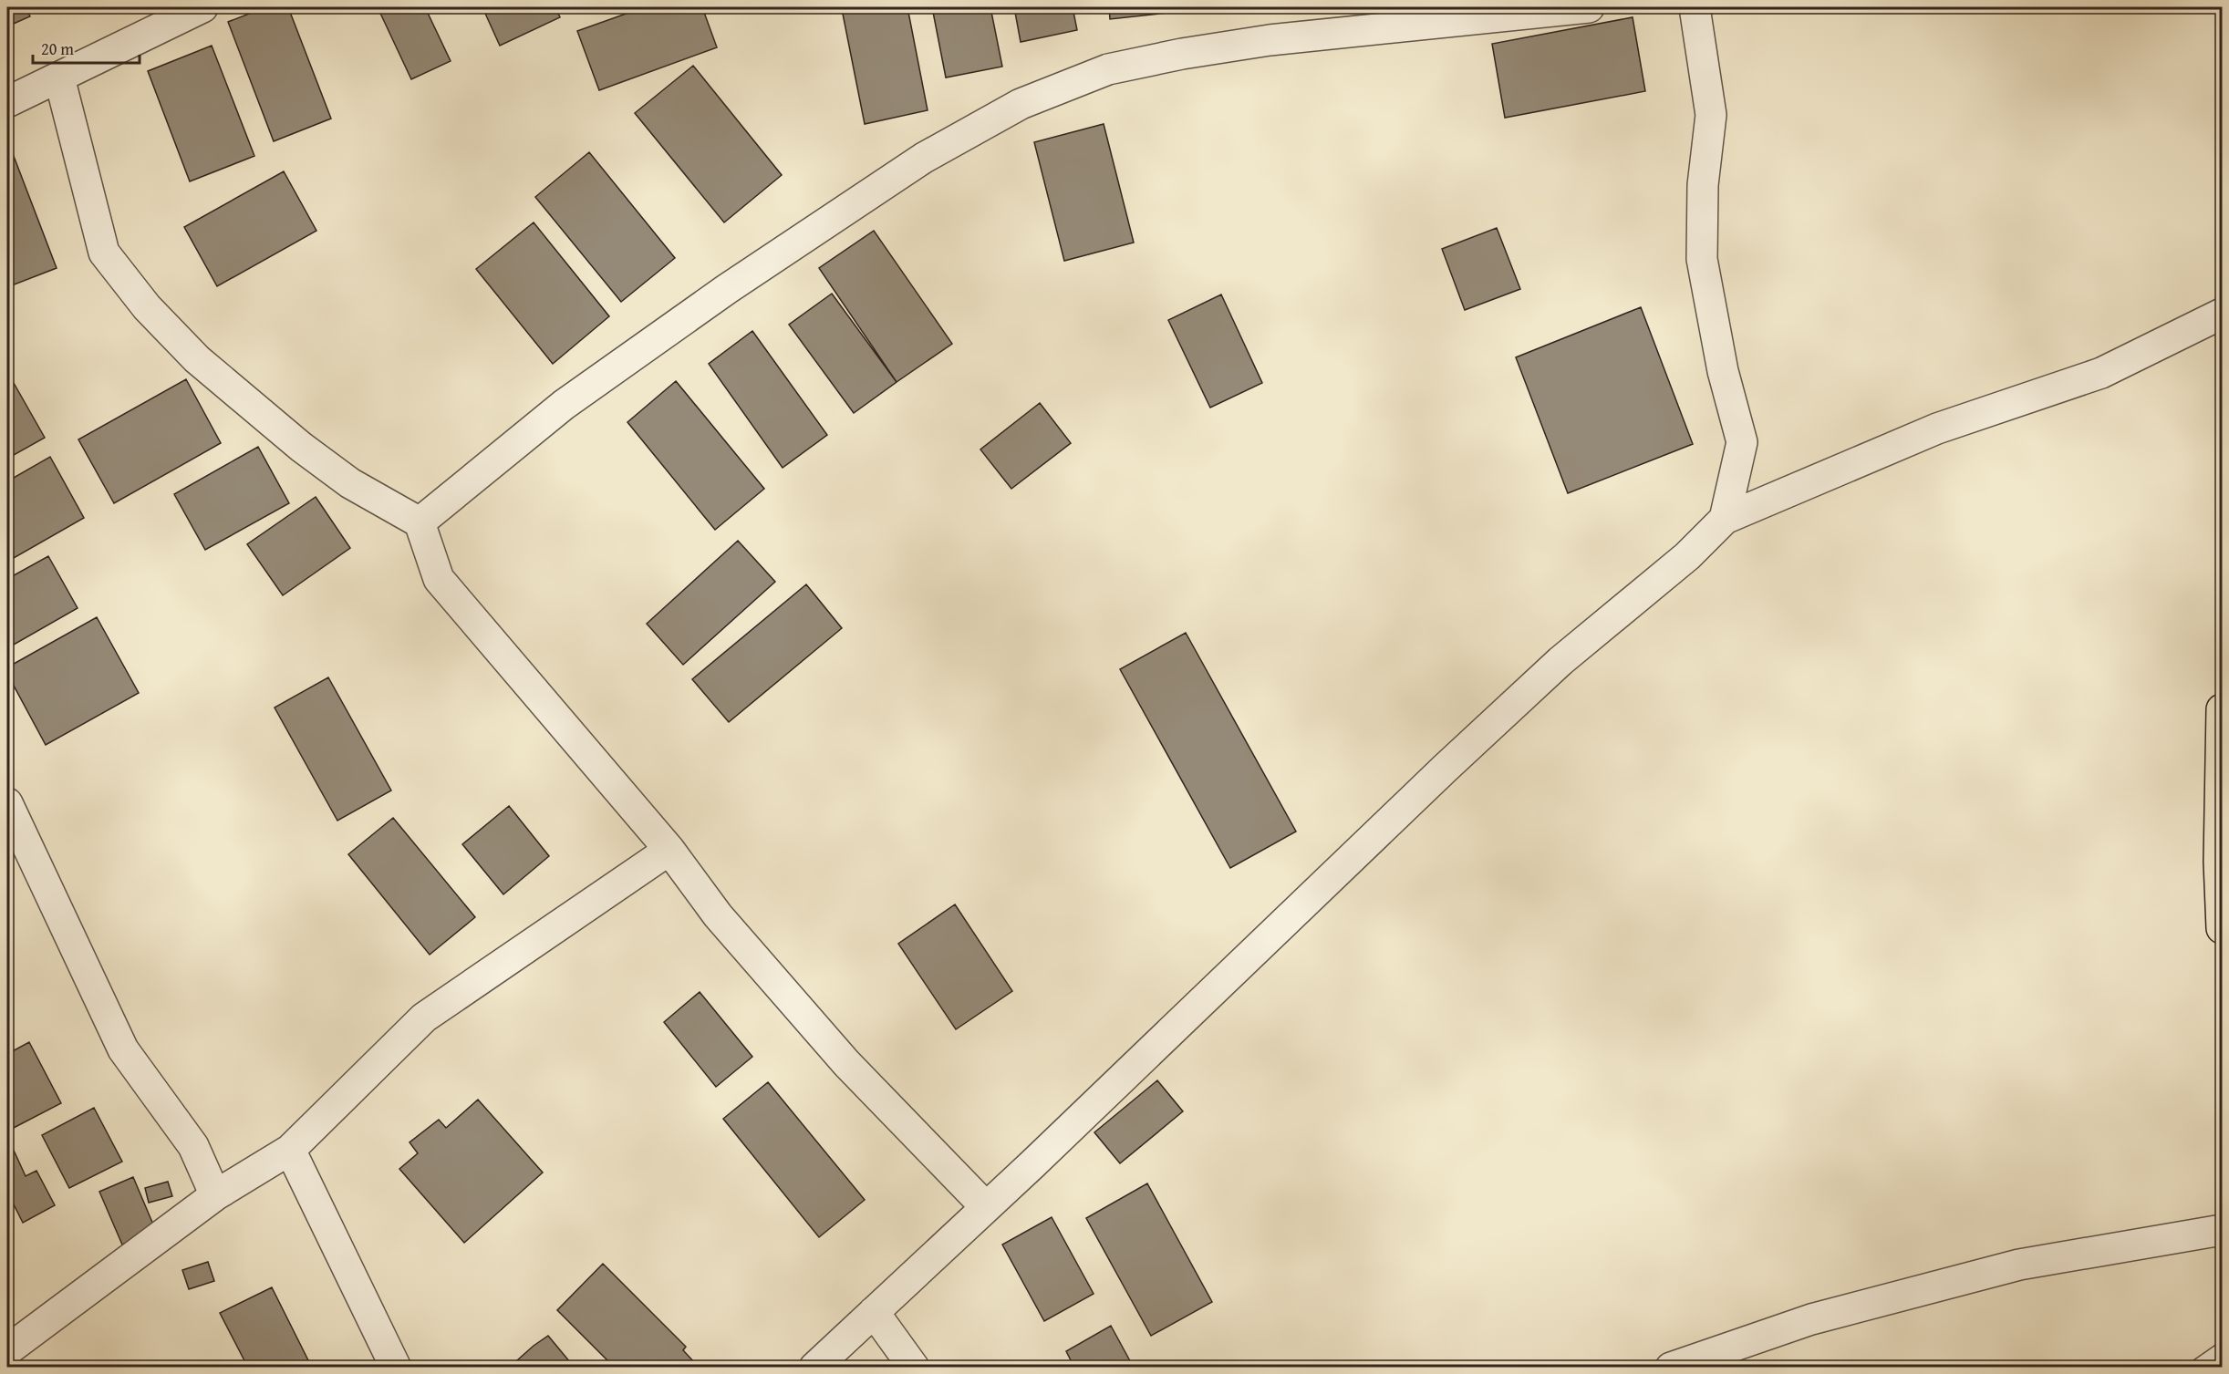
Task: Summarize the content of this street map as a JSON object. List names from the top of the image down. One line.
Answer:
{"scale_bar":"20 m"}
